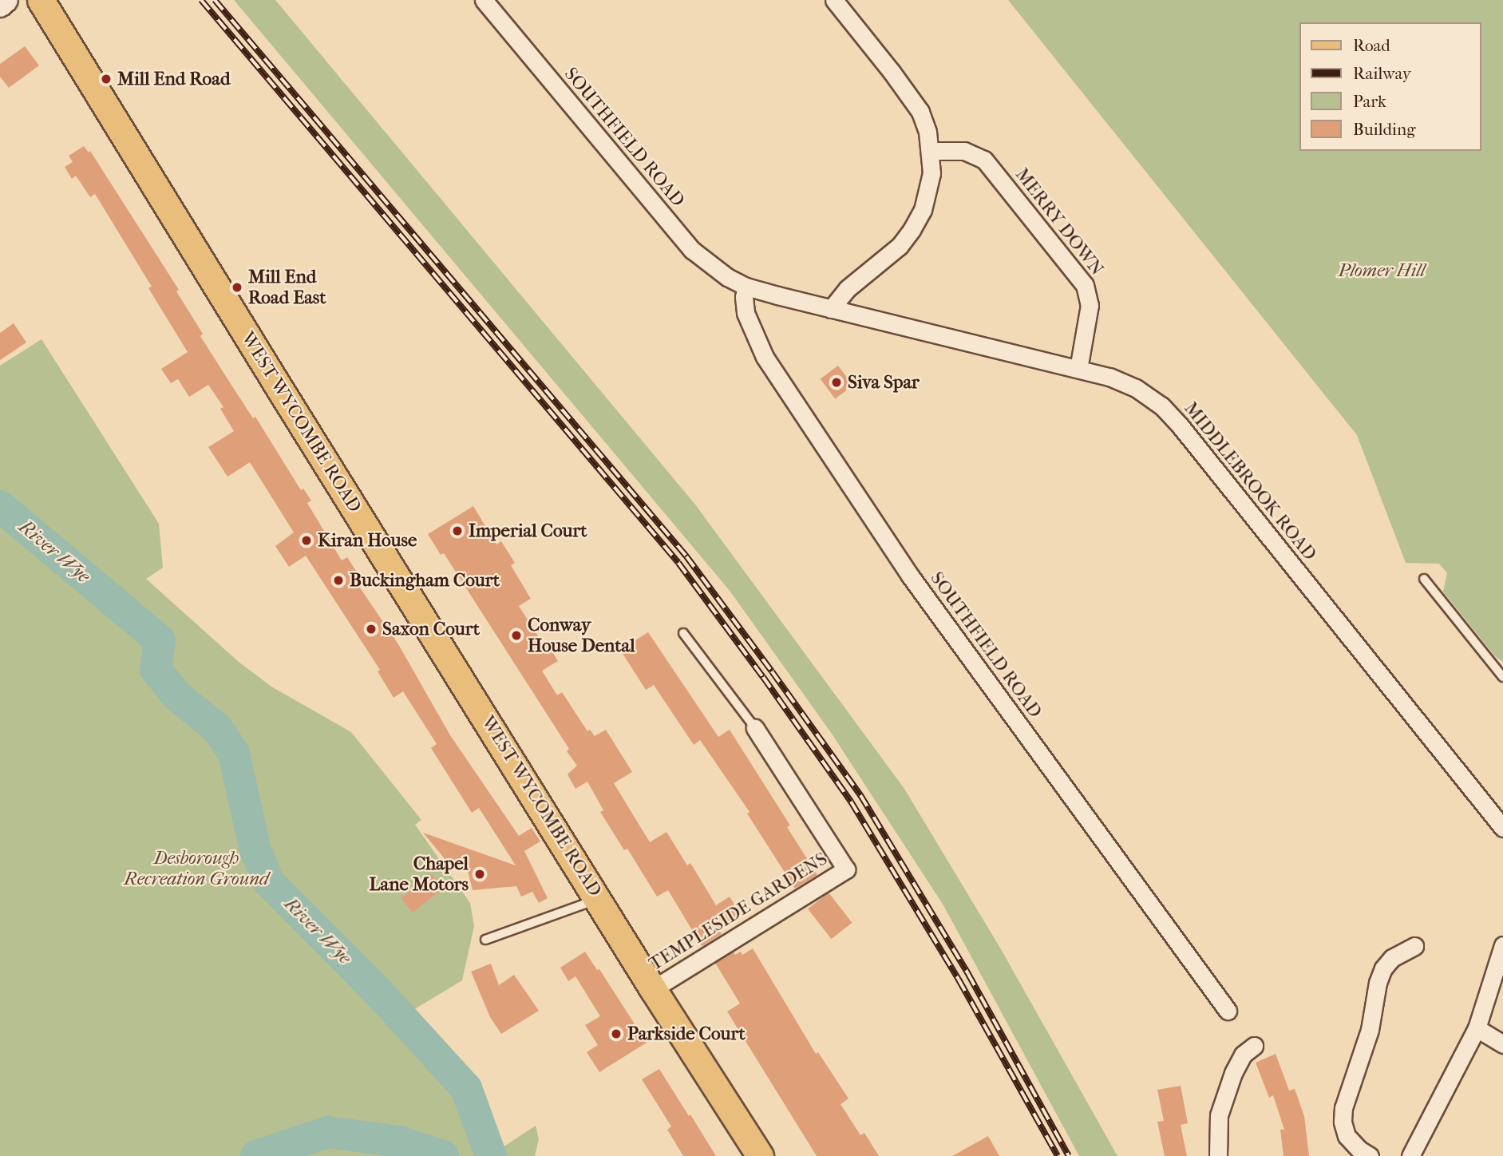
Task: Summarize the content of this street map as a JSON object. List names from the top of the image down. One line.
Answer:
{"streets":{"main road":["WEST WYCOMBE ROAD"],"street":["SOUTHFIELD ROAD","MERRY DOWN","MIDDLEBROOK ROAD","TEMPLESIDE GARDENS"]},"crossings":[["SOUTHFIELD ROAD","MIDDLEBROOK ROAD"],["MERRY DOWN","MIDDLEBROOK ROAD"],["WEST WYCOMBE ROAD","TEMPLESIDE GARDENS"]],"water":["River Wye"],"parks":["Plomer Hill","Desborough Recreation Ground"],"places":["Mill End Road","Mill End Road East","Siva Spar","Imperial Court","Kiran House","Buckingham Court","Saxon Court","Conway House Dental","Chapel Lane Motors","Parkside Court"],"legend":["Road","Railway","Park","Building"]}
